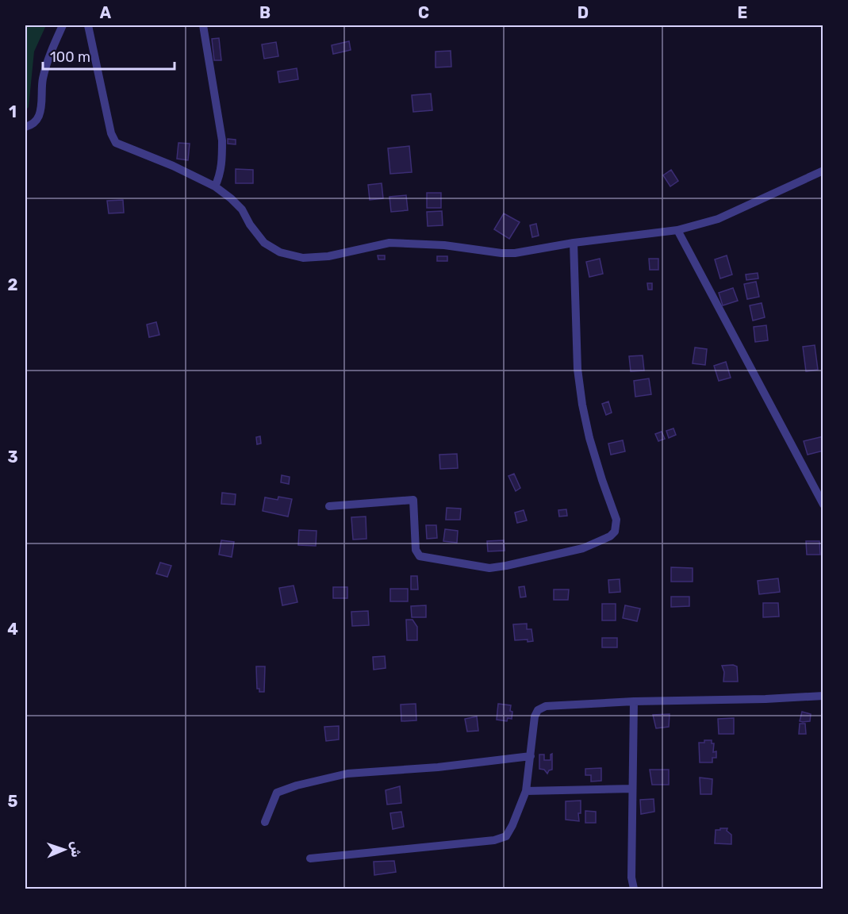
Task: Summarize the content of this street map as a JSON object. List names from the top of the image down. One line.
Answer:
{"scale_bar":"100 m","north":"right","grid":{"columns":["A","B","C","D","E"],"rows":["1","2","3","4","5"]}}
